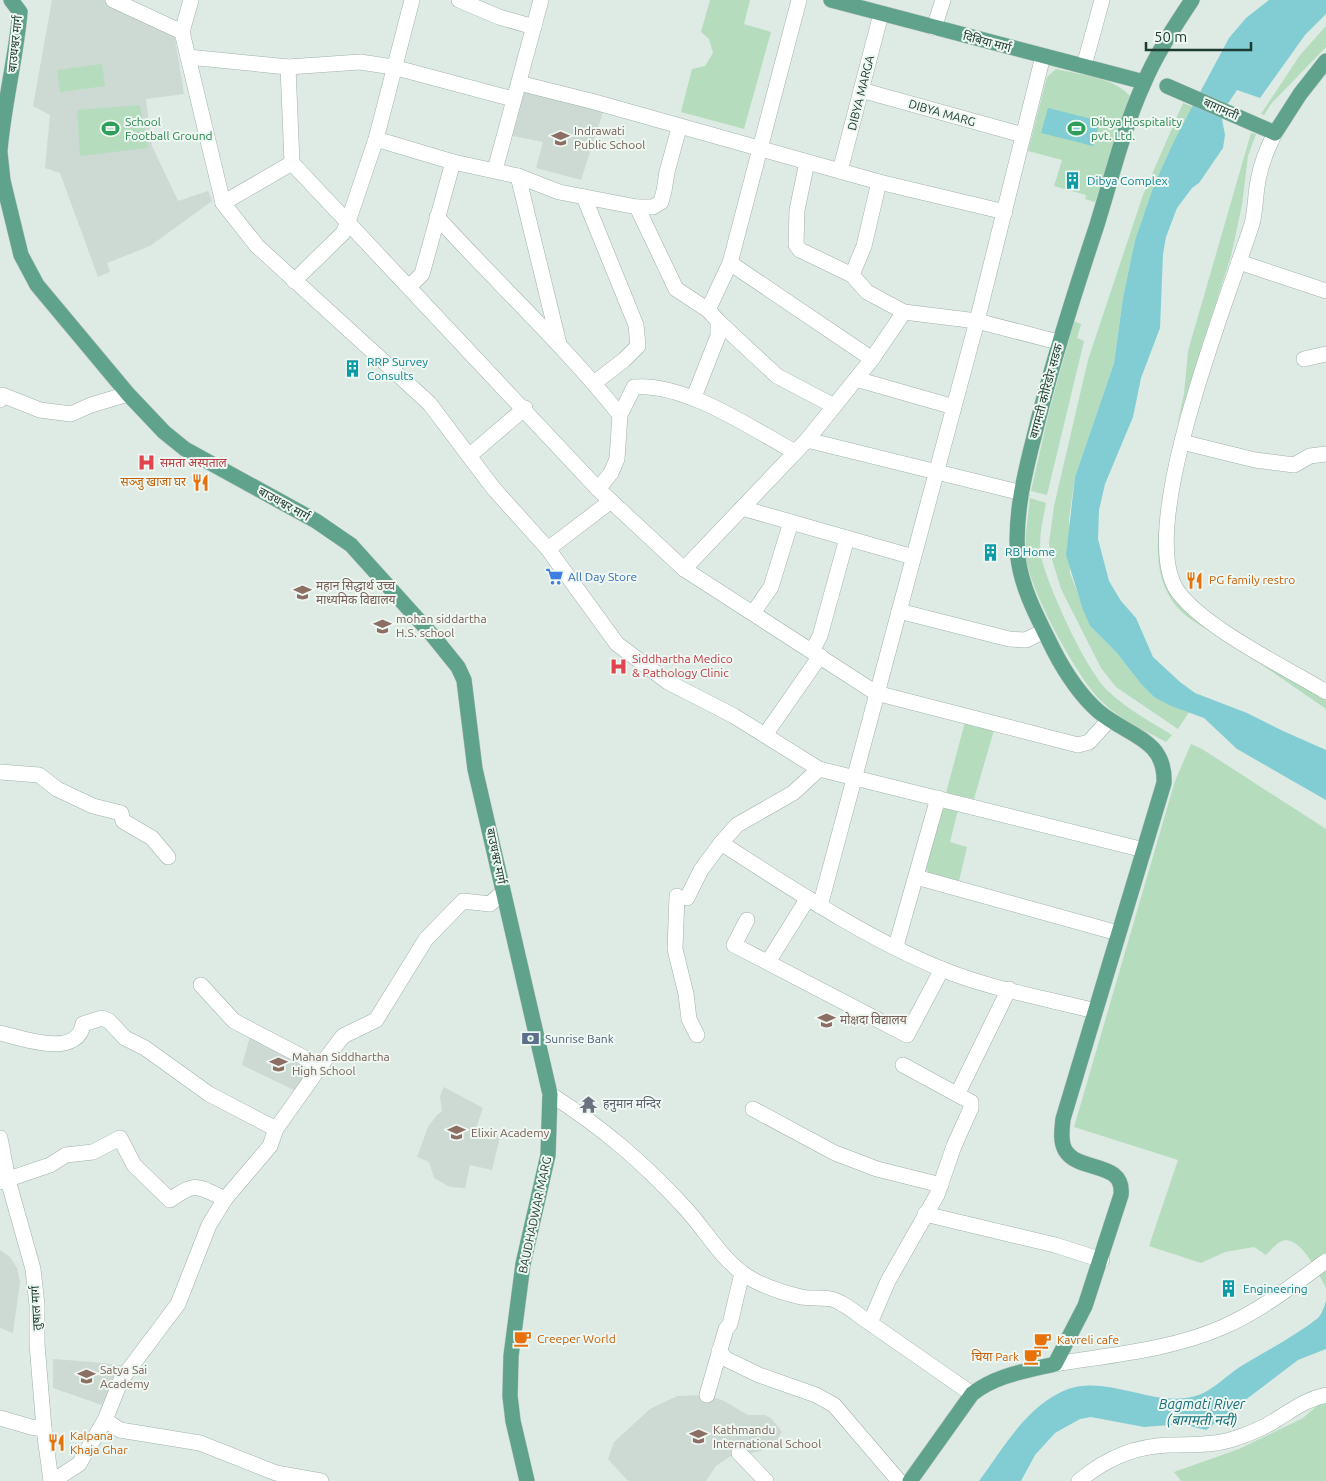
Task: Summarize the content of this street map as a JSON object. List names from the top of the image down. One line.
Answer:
{"streets":{"main road":["दिबिया मार्ग","बाउधश्वर मार्ग","बागामती","बागमती कोरिडोर सडक","BAUDHADWAR MARG"],"street":["DIBYA MARGA","DIBYA MARG","तुषाल मार्ग"]},"crossings":[["दिबिया मार्ग","DIBYA MARGA"],["दिबिया मार्ग","बागमती कोरिडोर सडक"],["बाउधश्वर मार्ग","BAUDHADWAR MARG"],["DIBYA MARGA","DIBYA MARG"]],"water":["Bagmati River (बागमती नदी)"],"places":{"sports":["School Football Ground","Dibya Hospitality pvt. Ltd."],"school or university":["Indrawati Public School","महान सिद्धार्थ उच्च माध्यमिक विद्यालय","mohan siddartha H.S. school","मोक्षदा विद्यालय","Mahan Siddhartha High School","Elixir Academy","Satya Sai Academy","Kathmandu International School"],"building":["Dibya Complex","RRP Survey Consults","RB Home","Engineering"],"hospital":["समता अस्पताल","Siddhartha Medico & Pathology Clinic"],"restaurant":["सञ्जु खाजा घर","PG family restro","Kalpana Khaja Ghar"],"supermarket":["All Day Store"],"bank":["Sunrise Bank"],"temple":["हनुमान मन्दिर"],"cafe":["Creeper World","Kavreli cafe","चिया Park"]},"scale_bar":"50 m"}
